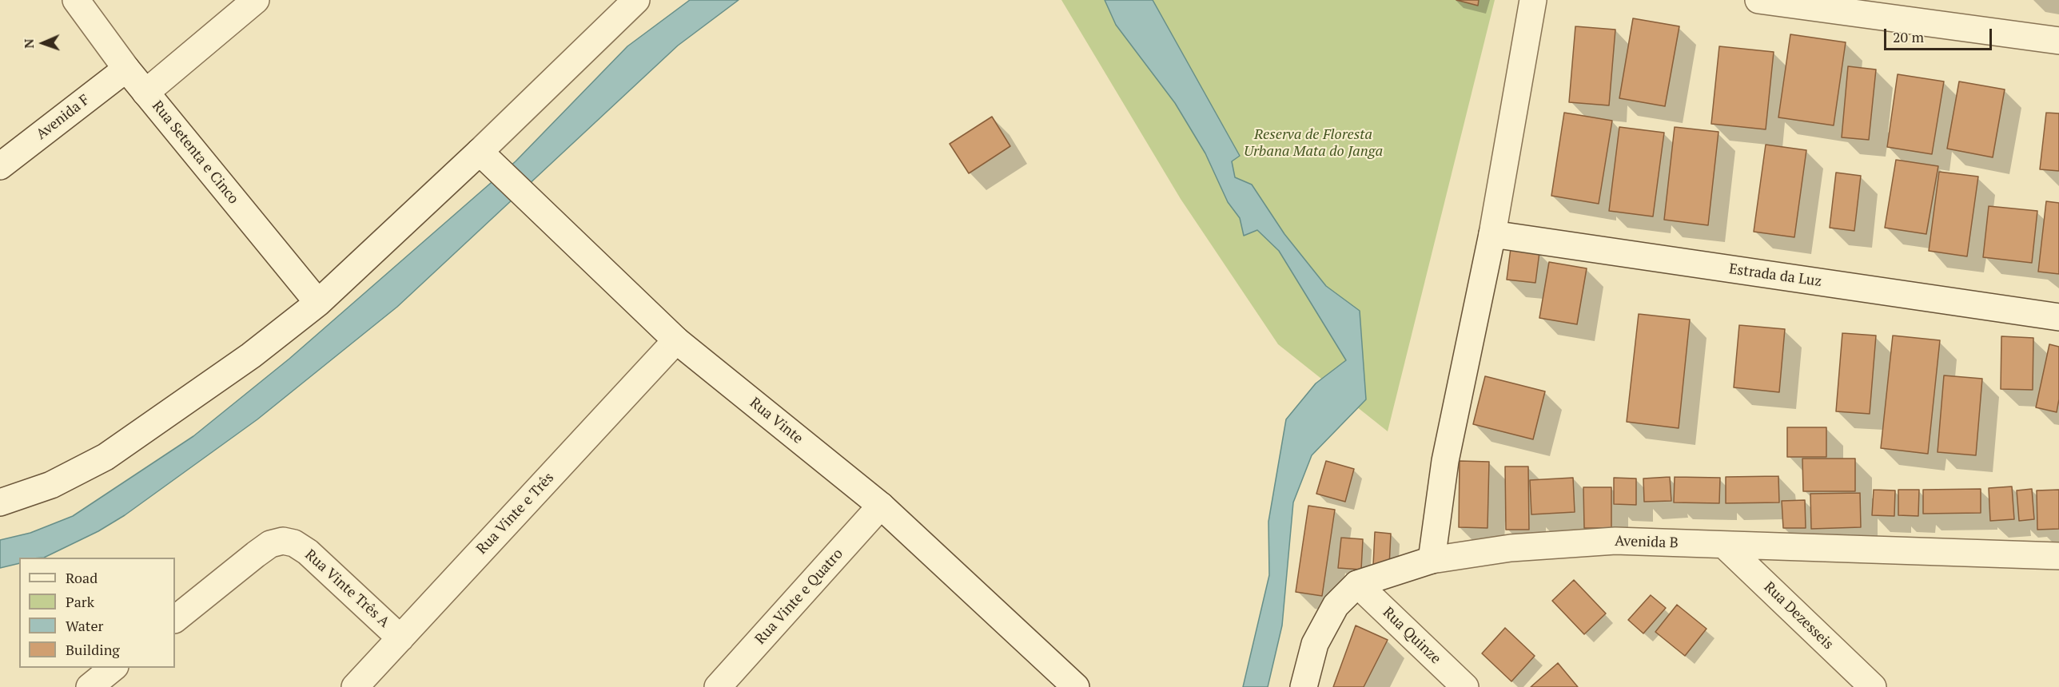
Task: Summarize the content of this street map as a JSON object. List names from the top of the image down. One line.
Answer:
{"streets":{"street":["Avenida F","Rua Setenta e Cinco","Estrada da Luz","Rua Vinte","Rua Vinte e Três","Avenida B","Rua Vinte Três A","Rua Vinte e Quatro","Rua Dezesseis","Rua Quinze"]},"crossings":[["Avenida F","Rua Setenta e Cinco"],["Rua Vinte","Rua Vinte e Três"],["Rua Vinte","Rua Vinte e Quatro"],["Rua Vinte e Três","Rua Vinte Três A"],["Avenida B","Rua Dezesseis"],["Avenida B","Rua Quinze"]],"parks":["Reserva de Floresta Urbana Mata do Janga"],"legend":["Road","Park","Water","Building"],"scale_bar":"20 m","north":"left"}
